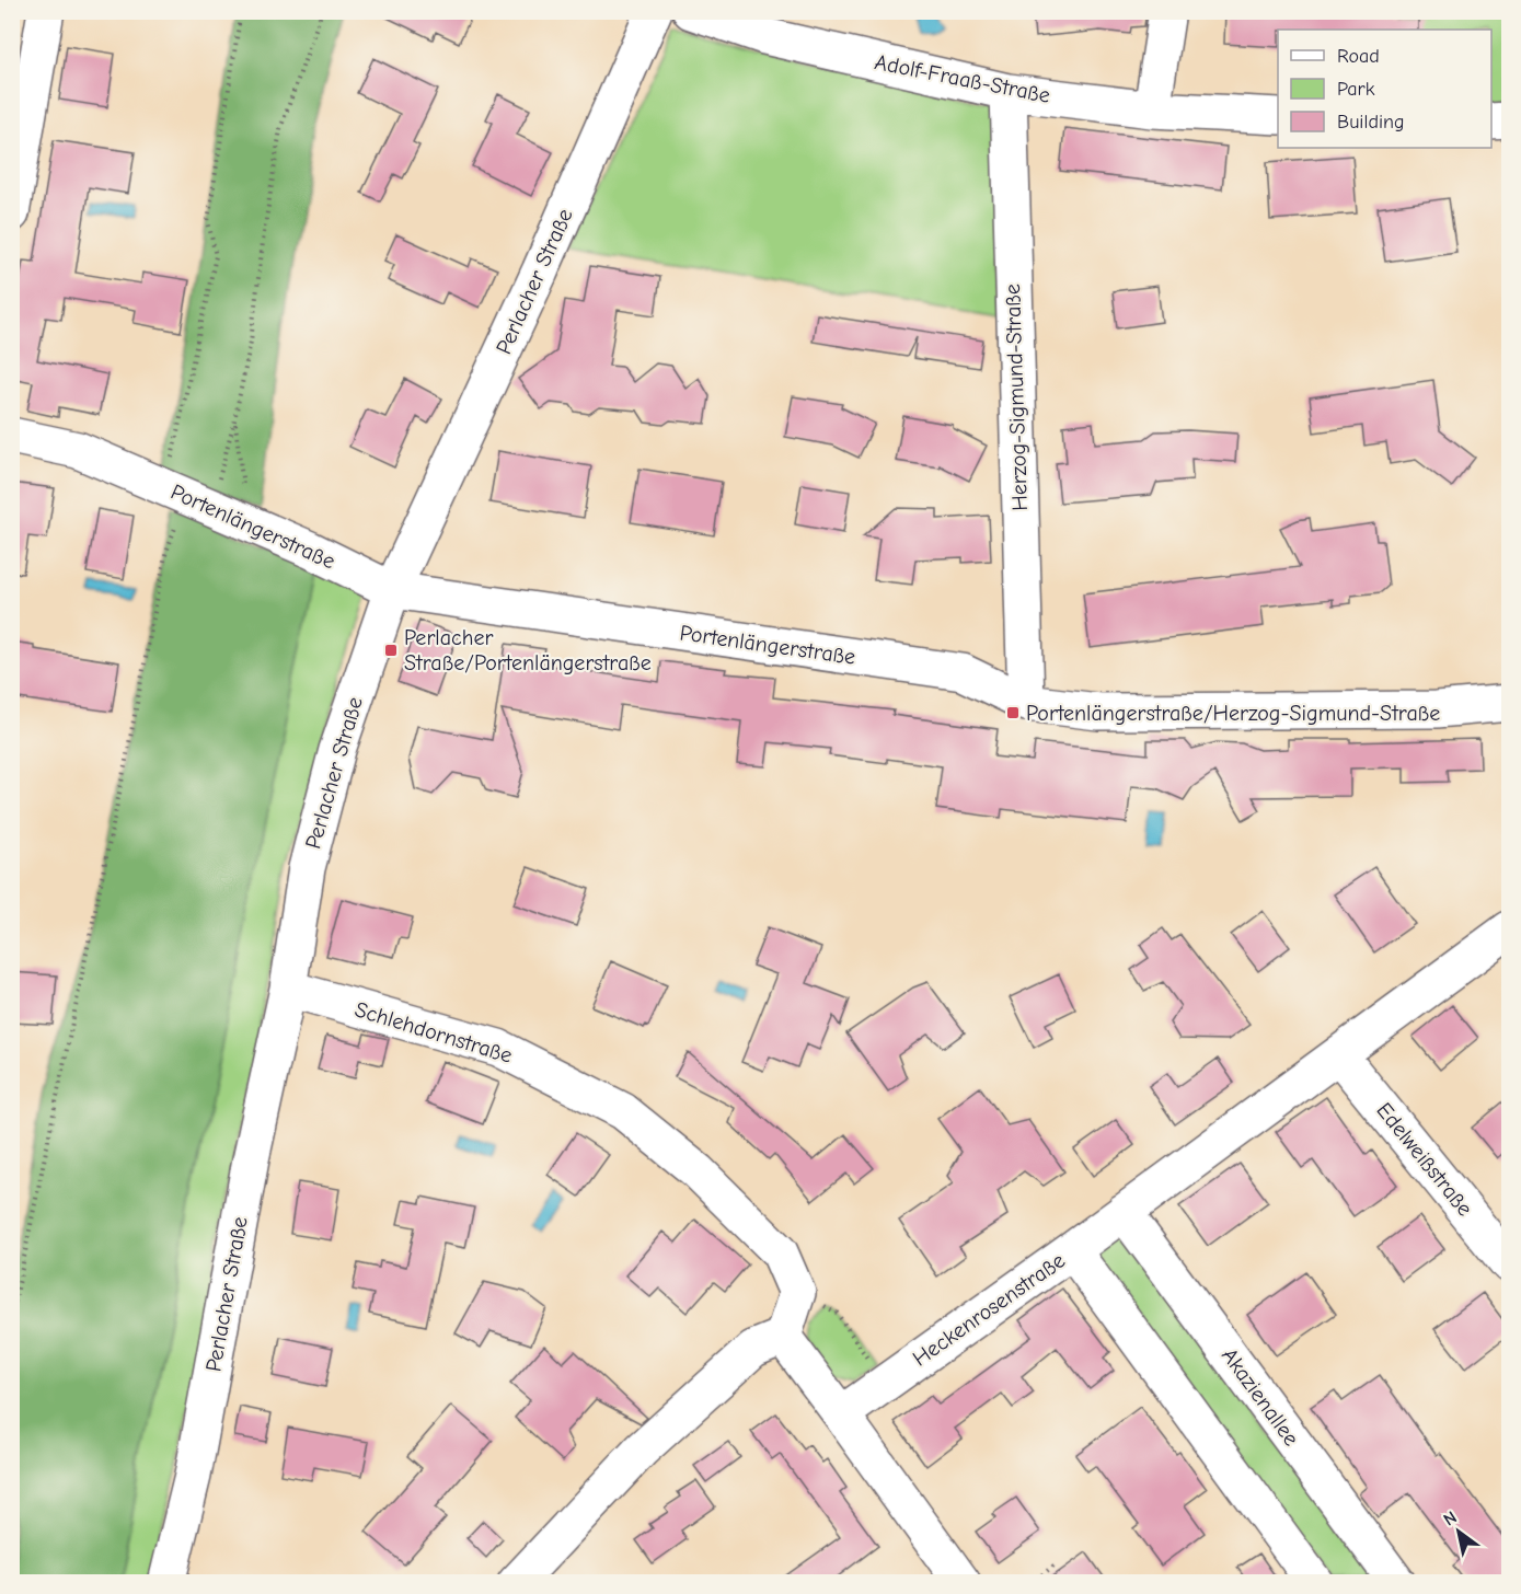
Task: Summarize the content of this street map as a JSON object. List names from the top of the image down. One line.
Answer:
{"streets":{"street":["Adolf-Fraaß-Straße","Perlacher Straße","Herzog-Sigmund-Straße","Portenlängerstraße","Schlehdornstraße","Edelweißstraße","Heckenrosenstraße","Akazienallee"]},"crossings":[["Adolf-Fraaß-Straße","Herzog-Sigmund-Straße"],["Perlacher Straße","Portenlängerstraße"],["Perlacher Straße","Schlehdornstraße"],["Herzog-Sigmund-Straße","Portenlängerstraße"],["Edelweißstraße","Heckenrosenstraße"],["Heckenrosenstraße","Akazienallee"]],"places":{"transit":["Perlacher Straße/Portenlängerstraße","Portenlängerstraße/Herzog-Sigmund-Straße"]},"legend":["Road","Park","Building"],"north":"top left"}
